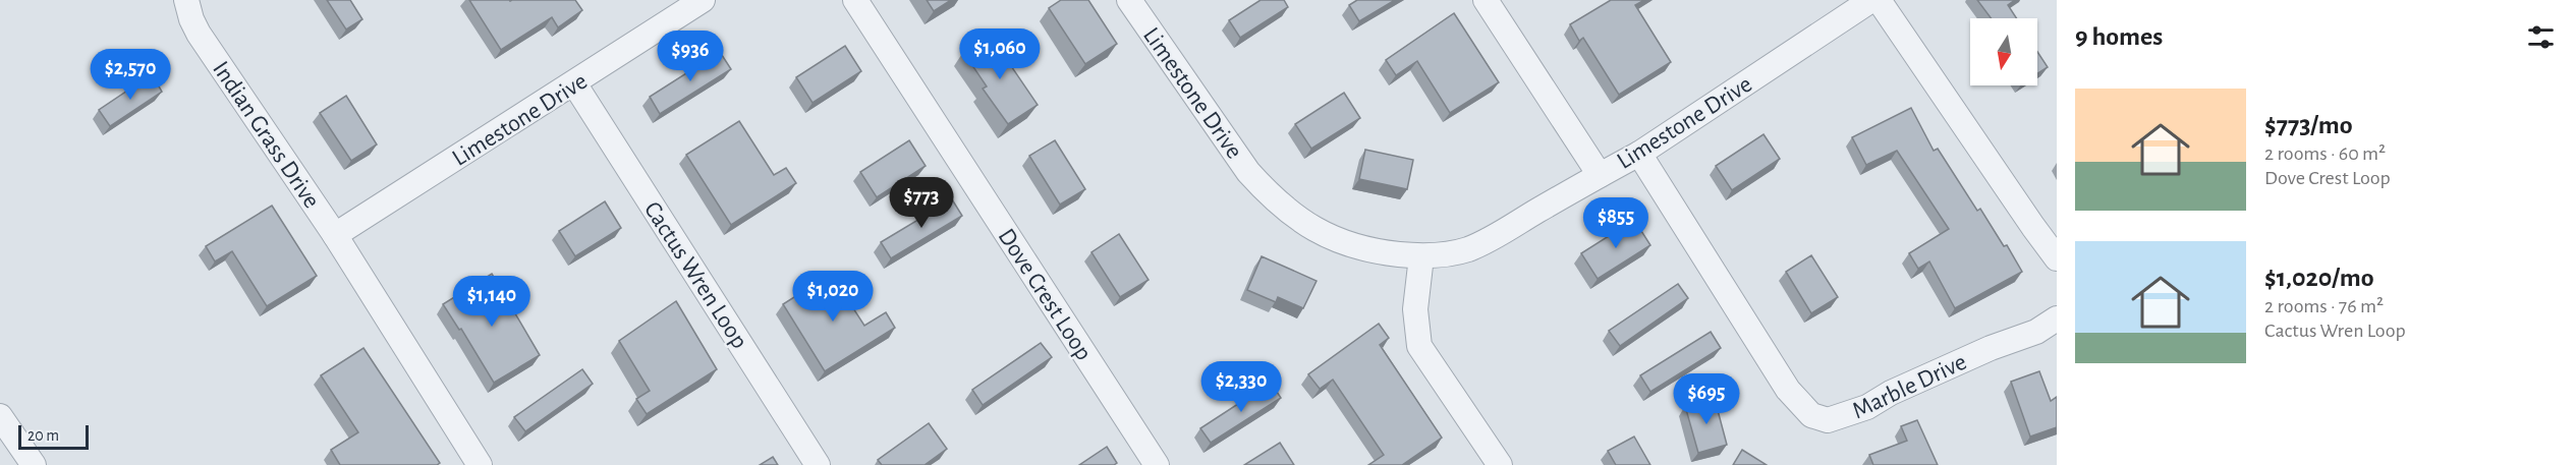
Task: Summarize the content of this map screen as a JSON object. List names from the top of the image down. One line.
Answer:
{"streets":{"street":["Limestone Drive","Indian Grass Drive","Cactus Wren Loop","Dove Crest Loop","Marble Drive"]},"crossings":[["Limestone Drive","Indian Grass Drive"],["Limestone Drive","Cactus Wren Loop"],["Limestone Drive","Marble Drive"]],"scale_bar":"20 m","north":"bottom","page":{"heading":"9 homes","price":["$1,060","$936","$2,570","$773","$855","$1,020","$1,140","$2,330","$695"],"list":[{"name":"$773/mo","note":"2 rooms · 60 m² · Dove Crest Loop"},{"name":"$1,020/mo","note":"2 rooms · 76 m² · Cactus Wren Loop"}],"scale":"20 m"}}
